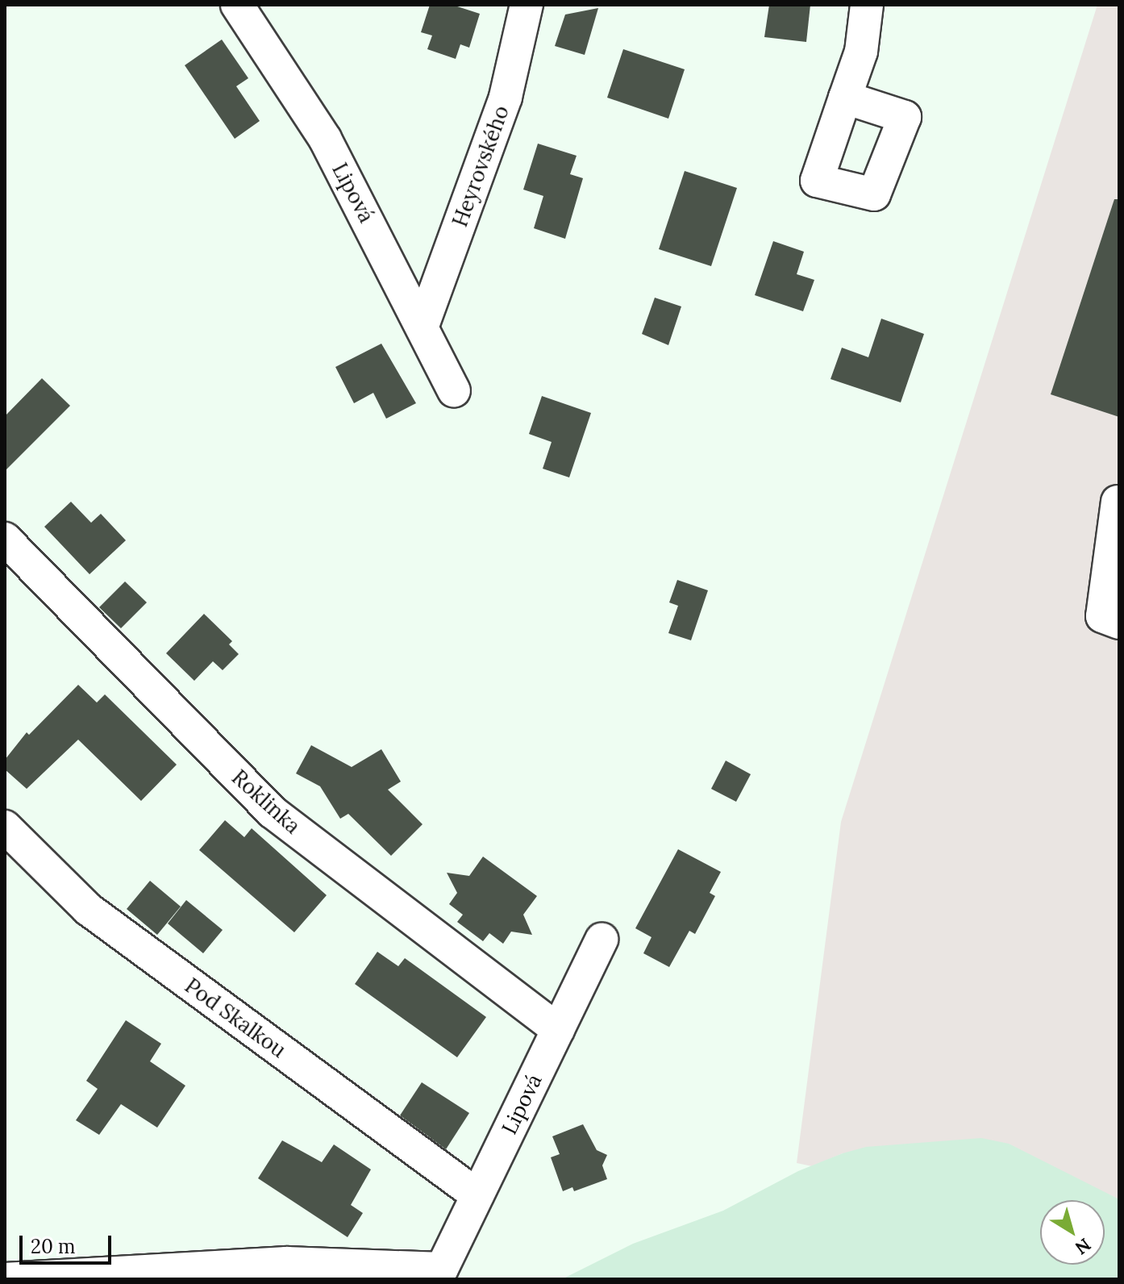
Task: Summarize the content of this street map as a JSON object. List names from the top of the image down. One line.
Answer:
{"streets":{"street":["Heyrovského","Lipová","Roklinka","Pod Skalkou"]},"crossings":[["Heyrovského","Lipová"],["Lipová","Roklinka"],["Lipová","Pod Skalkou"]],"scale_bar":"20 m","north":"bottom right"}
